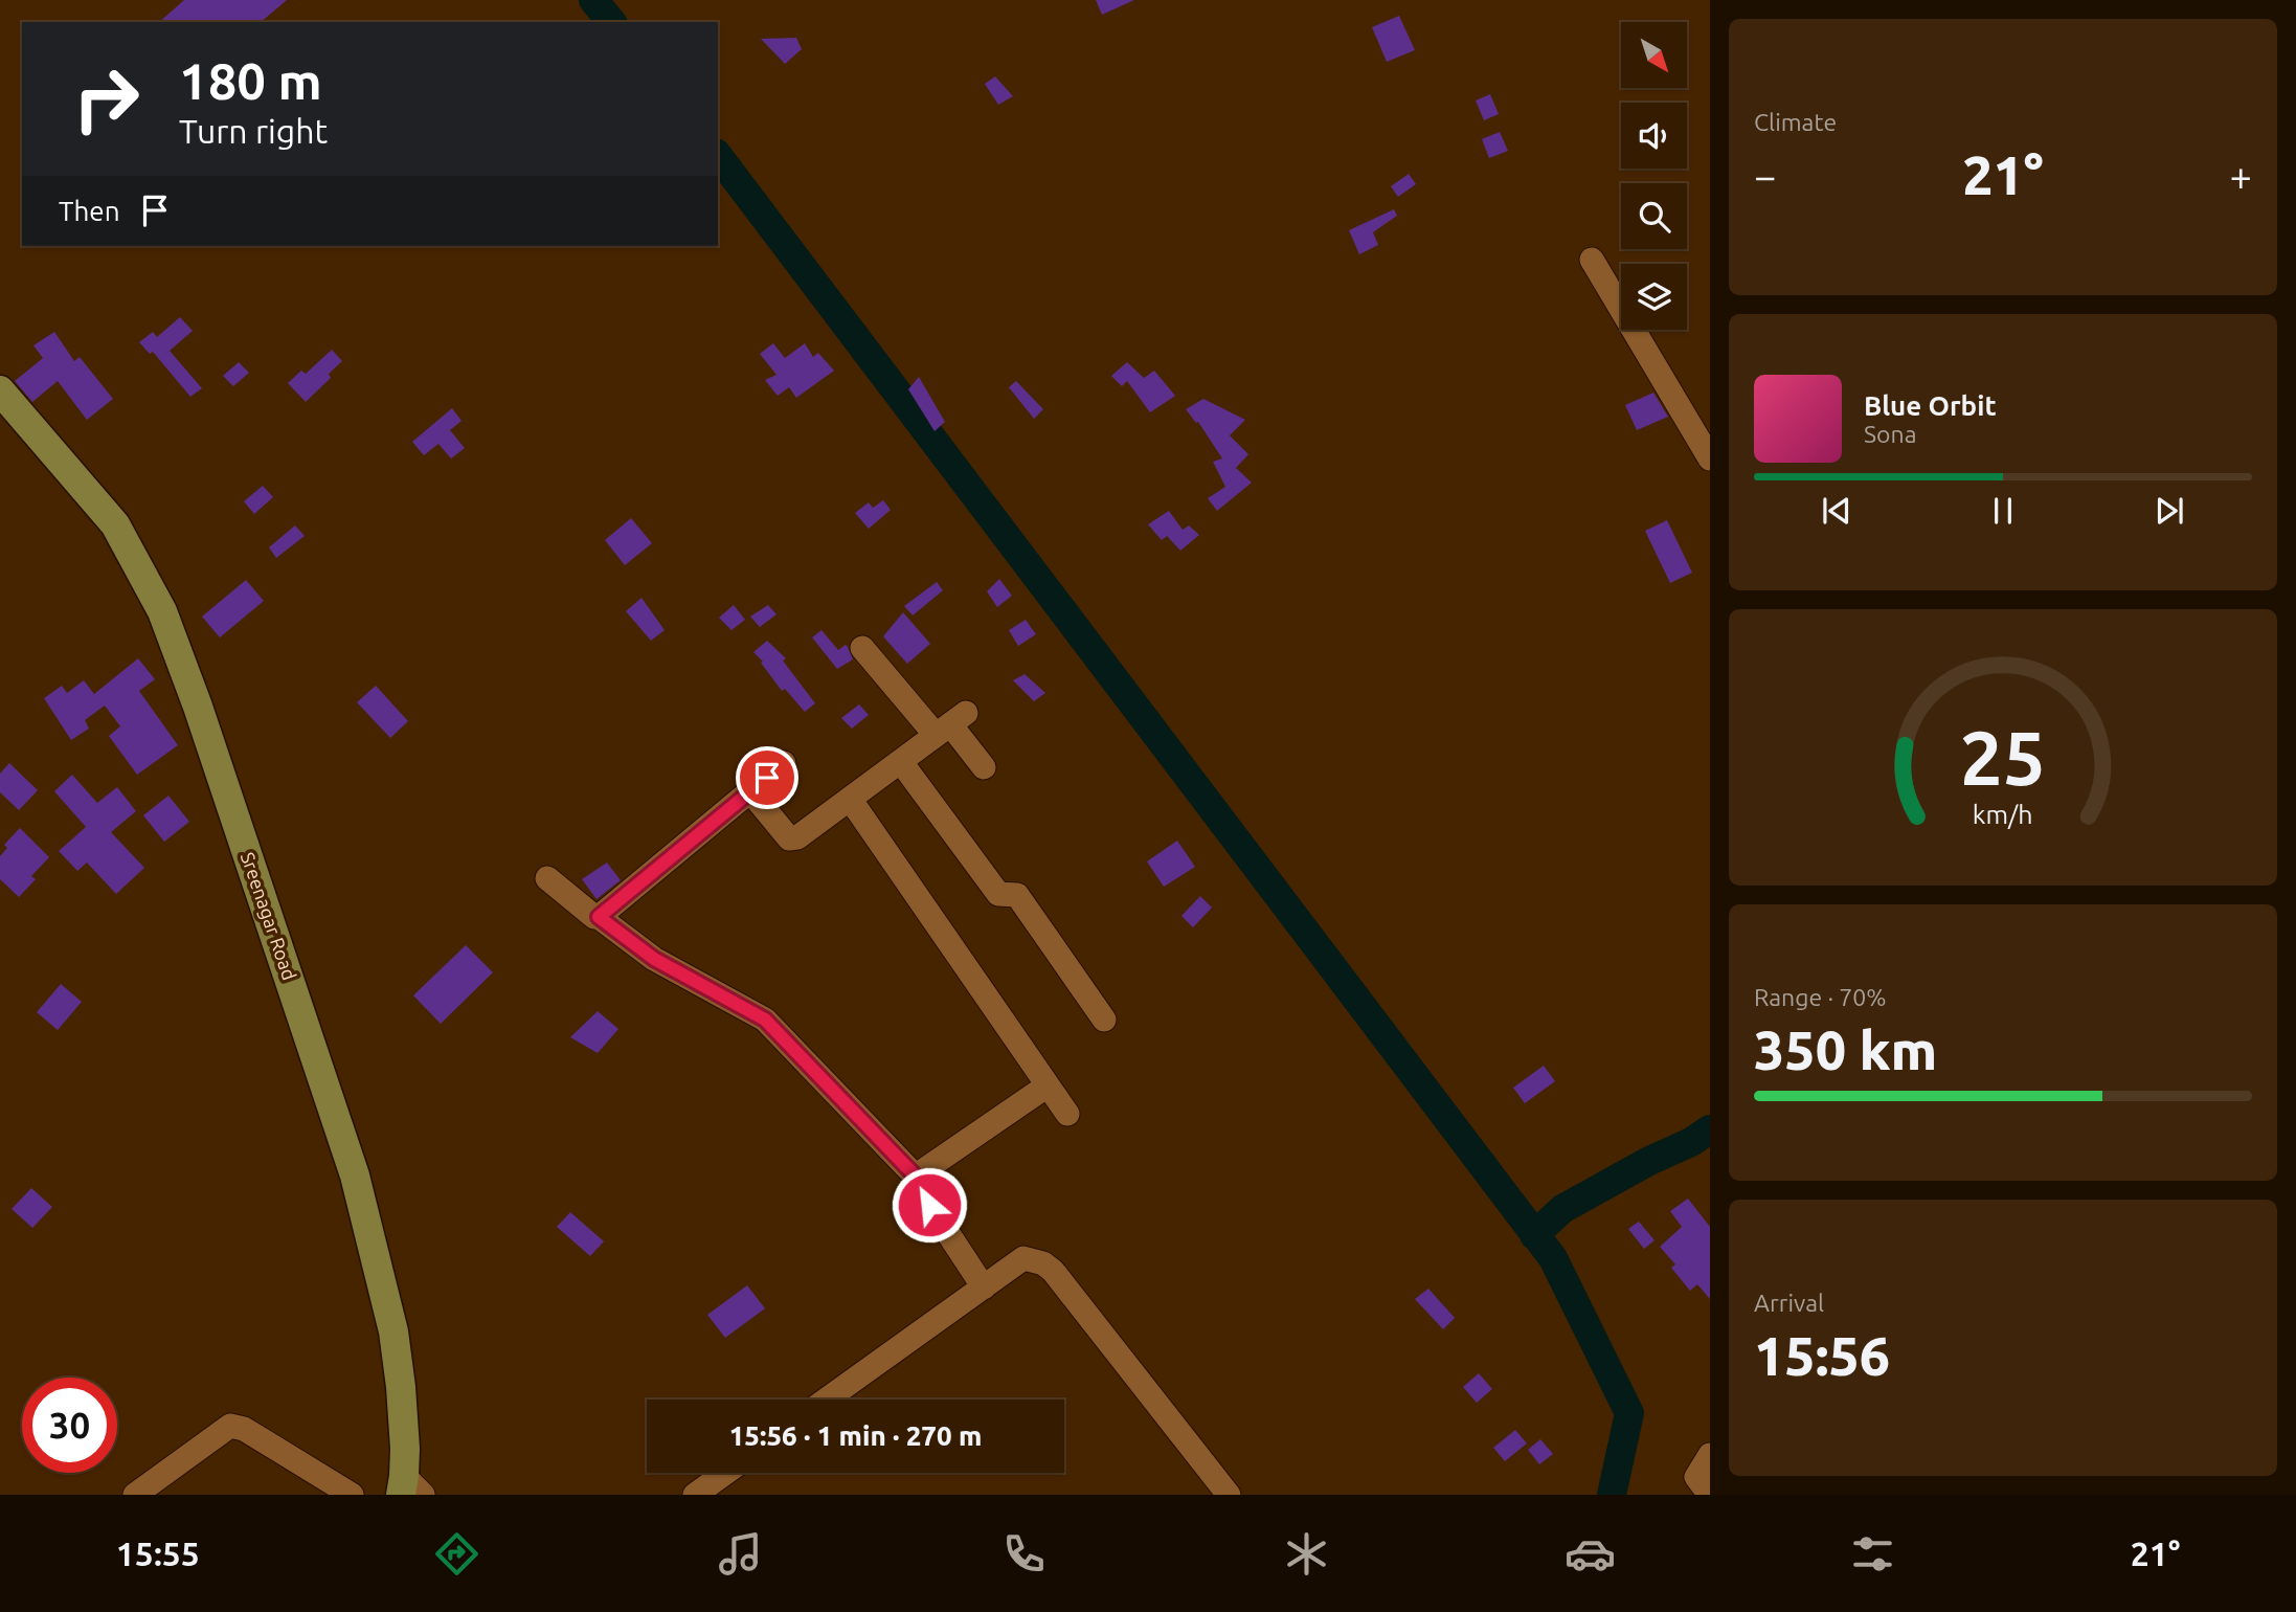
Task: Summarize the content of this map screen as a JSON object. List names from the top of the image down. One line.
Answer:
{"streets":{"main road":["Sreenagar Road"]},"north":"bottom right","page":{"tile":["Climate",["Range · 70%","350 km"],["Arrival","15:56"]],"turn":["180 m","Turn right"],"heat":["−","21°","+"],"then":"Then","song":["Blue Orbit","Sona"],"limit":"30","trip":"15:56 · 1 min · 270 m","tabs":["15:55","21°"],"gauge":["25","km/h"]}}
